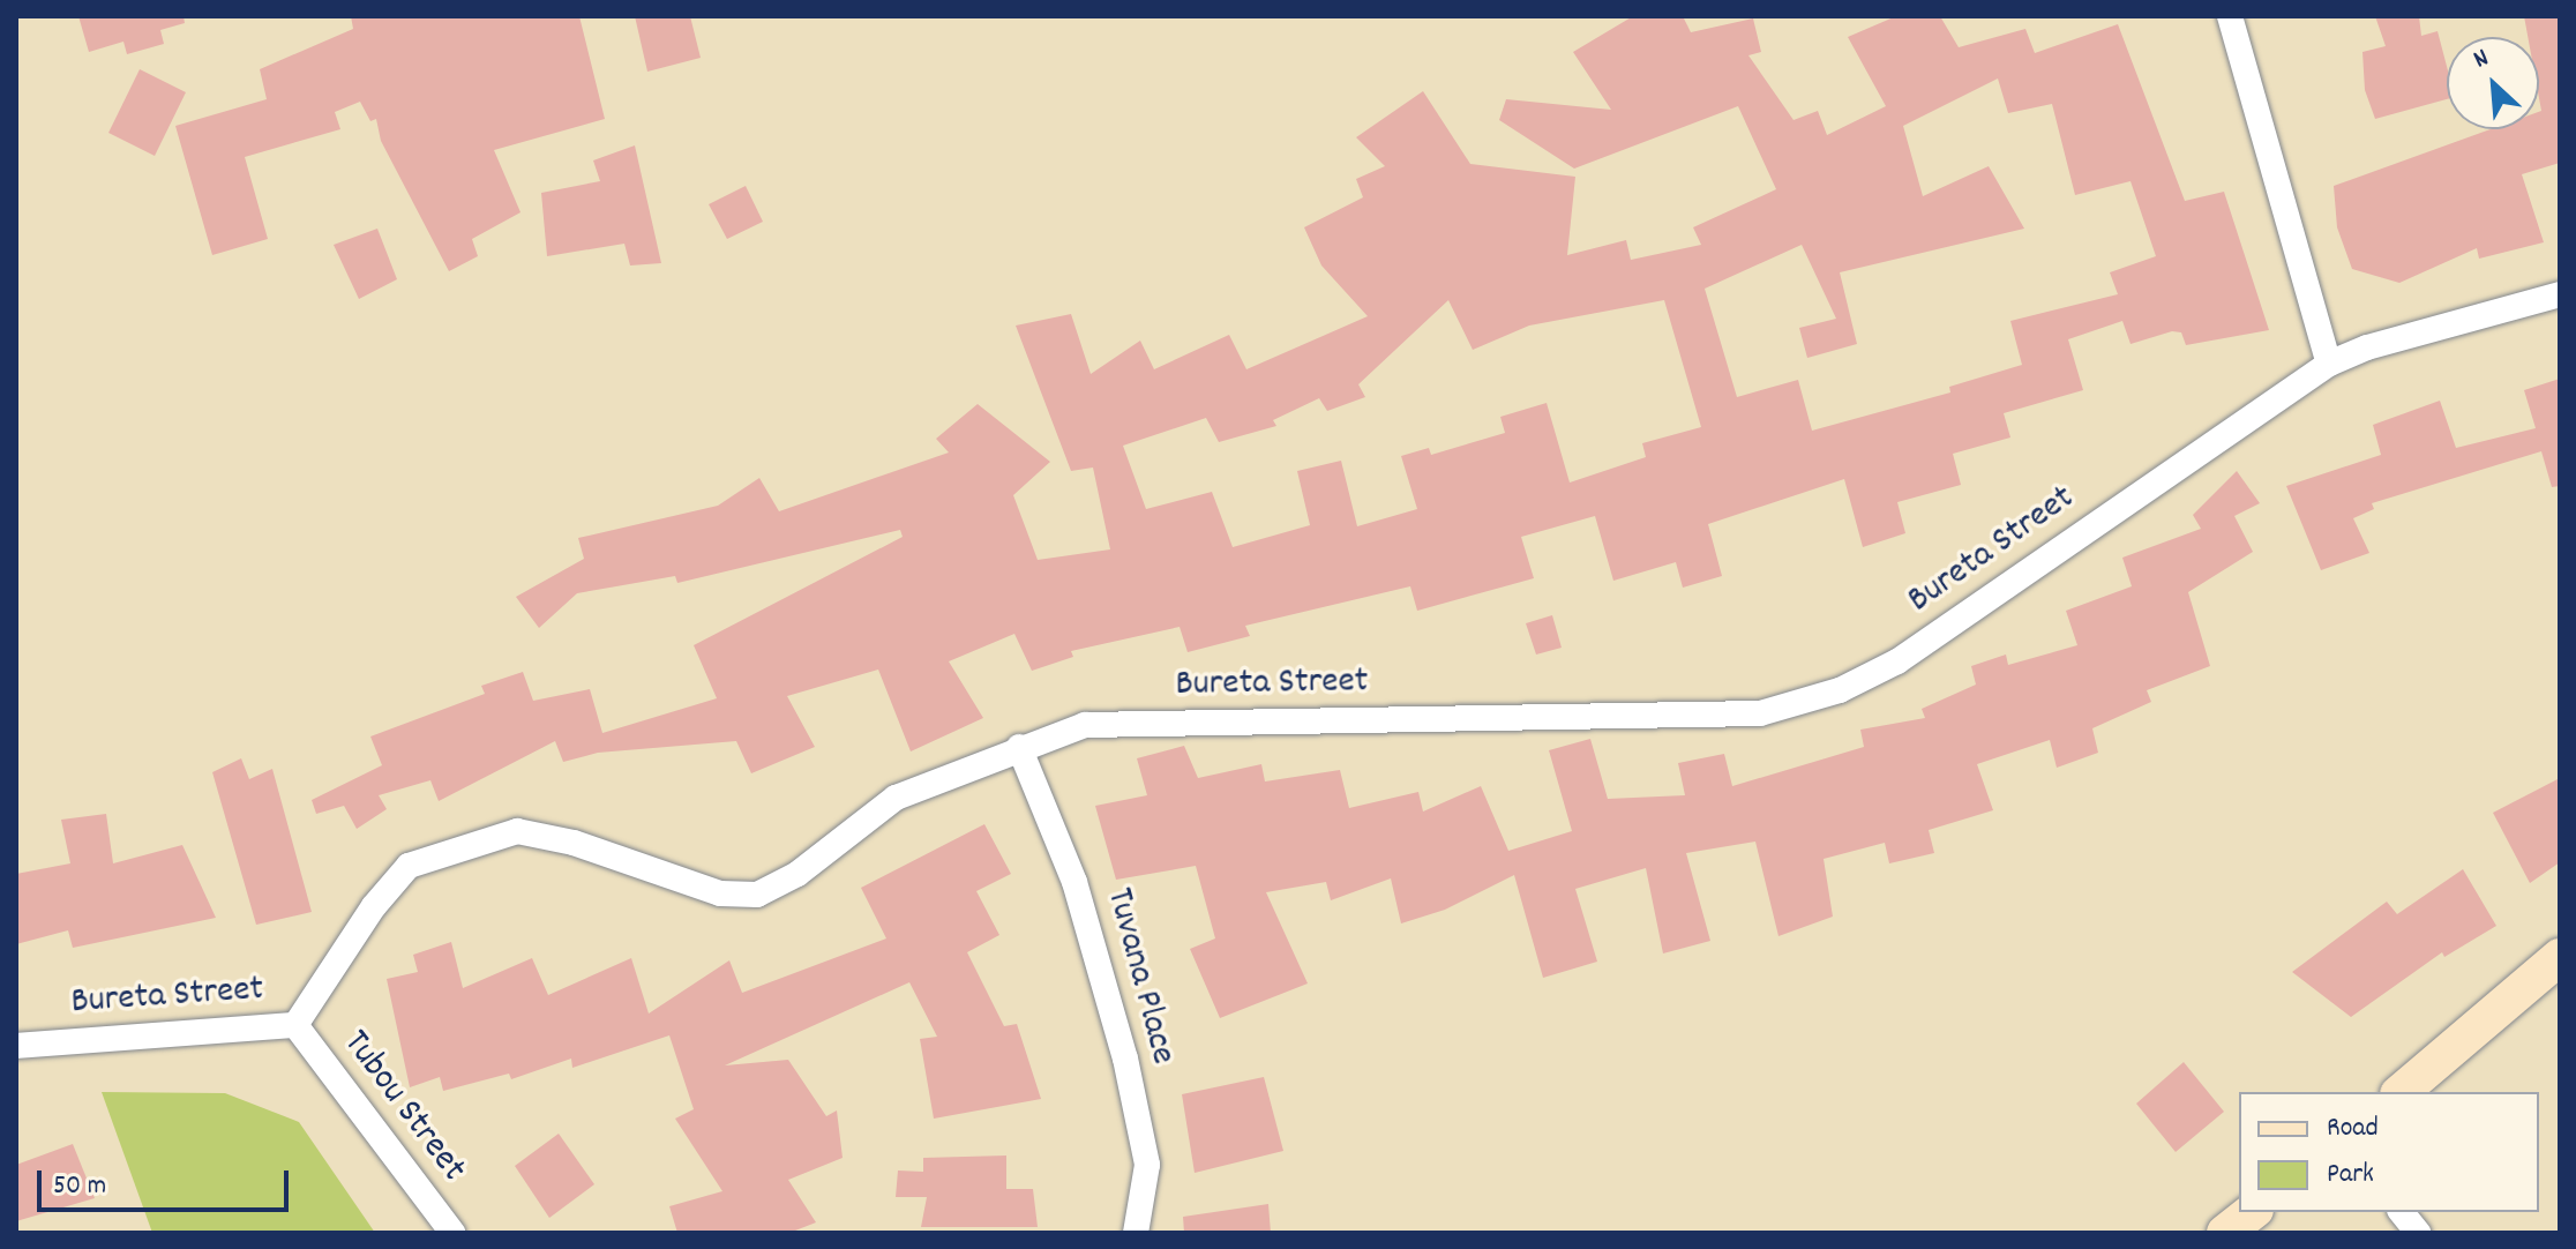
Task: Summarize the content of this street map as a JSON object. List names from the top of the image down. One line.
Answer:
{"streets":{"street":["Bureta Street","Tuvana Place","Tubou Street"]},"crossings":[["Bureta Street","Tuvana Place"],["Bureta Street","Tubou Street"]],"legend":["Road","Park"],"scale_bar":"50 m","north":"top left"}
